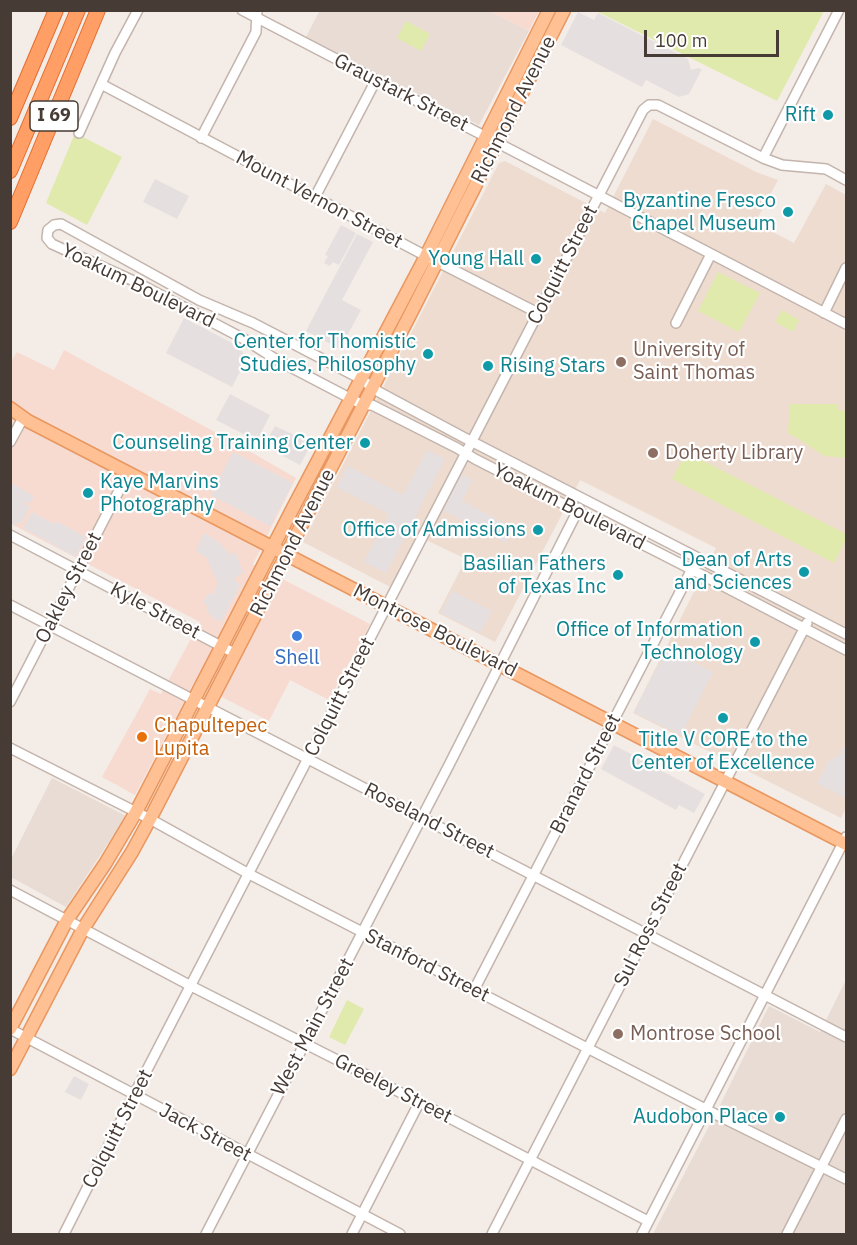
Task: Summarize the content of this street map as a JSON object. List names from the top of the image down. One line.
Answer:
{"streets":{"highway":["I 69"],"main road":["Richmond Avenue","Montrose Boulevard"],"street":["Graustark Street","Mount Vernon Street","Colquitt Street","Yoakum Boulevard","Oakley Street","Kyle Street","Branard Street","Roseland Street","Sul Ross Street","Stanford Street","West Main Street","Greeley Street","Jack Street"]},"crossings":[["Graustark Street","Richmond Avenue"],["Graustark Street","Colquitt Street"],["Richmond Avenue","Mount Vernon Street"],["Richmond Avenue","Yoakum Boulevard"],["Richmond Avenue","Kyle Street"],["Richmond Avenue","Montrose Boulevard"],["Richmond Avenue","Roseland Street"],["Richmond Avenue","Stanford Street"],["Richmond Avenue","Greeley Street"],["Richmond Avenue","Jack Street"],["Mount Vernon Street","Colquitt Street"],["Colquitt Street","Yoakum Boulevard"],["Colquitt Street","Montrose Boulevard"],["Colquitt Street","Roseland Street"],["Colquitt Street","Stanford Street"],["Colquitt Street","Greeley Street"],["Colquitt Street","Jack Street"],["Yoakum Boulevard","Branard Street"],["Yoakum Boulevard","Sul Ross Street"],["Yoakum Boulevard","West Main Street"],["Oakley Street","Kyle Street"],["Oakley Street","Montrose Boulevard"],["Oakley Street","Roseland Street"],["Montrose Boulevard","Branard Street"],["Montrose Boulevard","Sul Ross Street"],["Montrose Boulevard","West Main Street"],["Branard Street","Roseland Street"],["Branard Street","Stanford Street"],["Roseland Street","Sul Ross Street"],["Roseland Street","West Main Street"],["Sul Ross Street","Stanford Street"],["Sul Ross Street","Greeley Street"],["Stanford Street","West Main Street"],["West Main Street","Greeley Street"],["West Main Street","Jack Street"]],"places":["Rift","Byzantine Fresco Chapel Museum","Young Hall","Center for Thomistic Studies, Philosophy","University of Saint Thomas","Rising Stars","Counseling Training Center","Doherty Library","Kaye Marvins Photography","Office of Admissions","Dean of Arts and Sciences","Basilian Fathers of Texas Inc","Shell","Office of Information Technology","Title V CORE to the Center of Excellence","Chapultepec Lupita","Montrose School","Audobon Place"],"scale_bar":"100 m"}
